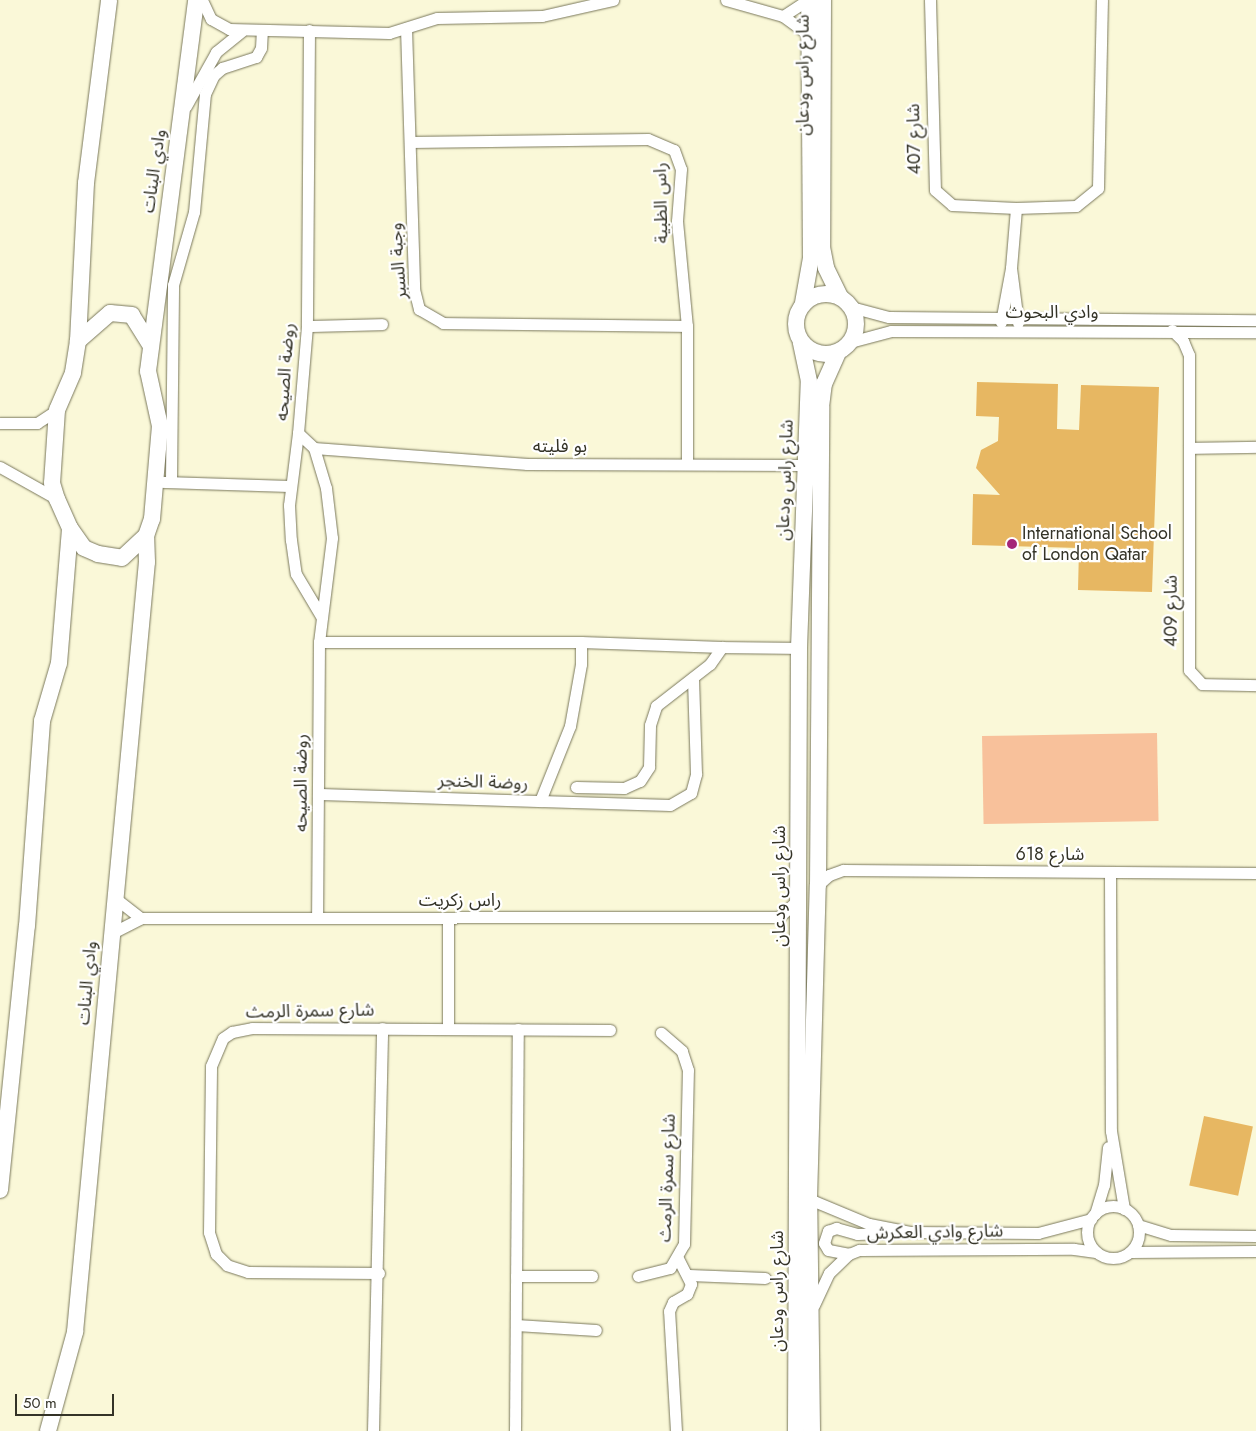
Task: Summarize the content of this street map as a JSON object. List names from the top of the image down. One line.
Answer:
{"streets":{"street":["شارع راس ودعان","شارع 407","وادي البنات","راس الظبية","وجبة السبر","وادي البحوث","روضة الصيحه","بو فليته","شارع 409","روضة الخنجر","شارع 618","راس زكريت","شارع سمرة الرمث","شارع وادي العكرش"]},"crossings":[["شارع راس ودعان","وادي البحوث"],["شارع راس ودعان","بو فليته"],["شارع راس ودعان","شارع 618"],["شارع راس ودعان","شارع وادي العكرش"],["وادي البنات","راس زكريت"],["راس الظبية","وجبة السبر"],["راس الظبية","بو فليته"],["روضة الصيحه","بو فليته"],["روضة الصيحه","روضة الخنجر"],["روضة الصيحه","راس زكريت"]],"places":["International School of London Qatar"],"scale_bar":"50 m"}
